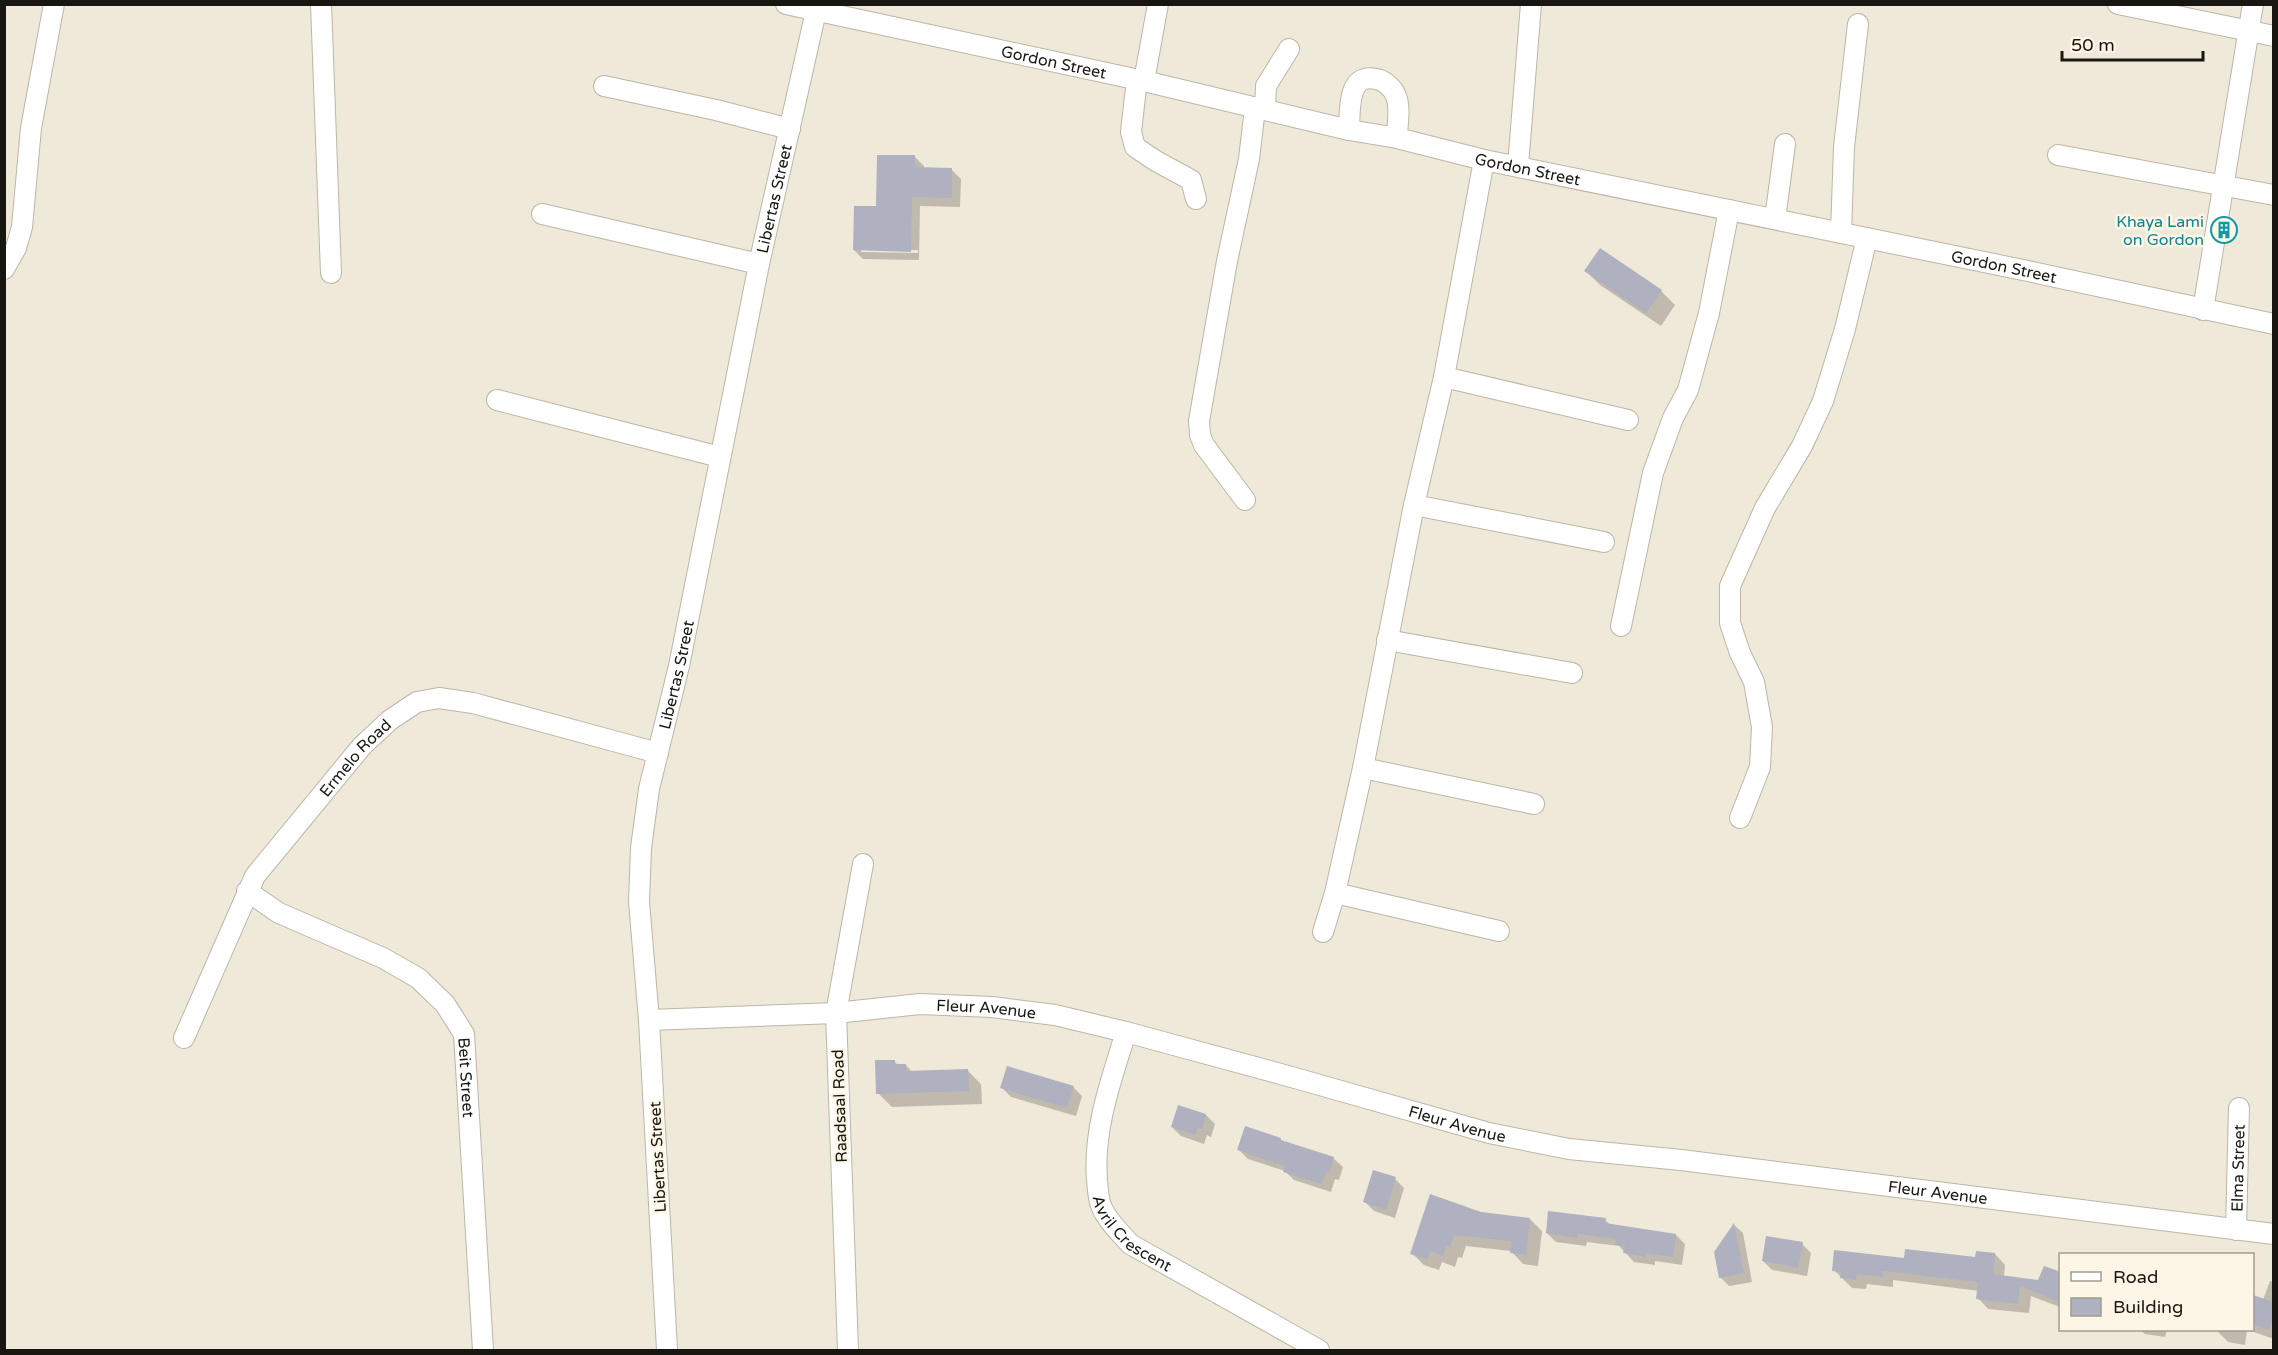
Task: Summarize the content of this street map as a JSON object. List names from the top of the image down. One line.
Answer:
{"streets":{"street":["Gordon Street","Libertas Street","Ermelo Road","Fleur Avenue","Beit Street","Raadsaal Road","Elma Street","Avril Crescent"]},"crossings":[["Gordon Street","Libertas Street"],["Libertas Street","Ermelo Road"],["Libertas Street","Fleur Avenue"],["Ermelo Road","Beit Street"],["Fleur Avenue","Raadsaal Road"],["Fleur Avenue","Elma Street"],["Fleur Avenue","Avril Crescent"]],"places":{"building":["Khaya Lami on Gordon"]},"legend":["Road","Building"],"scale_bar":"50 m"}
